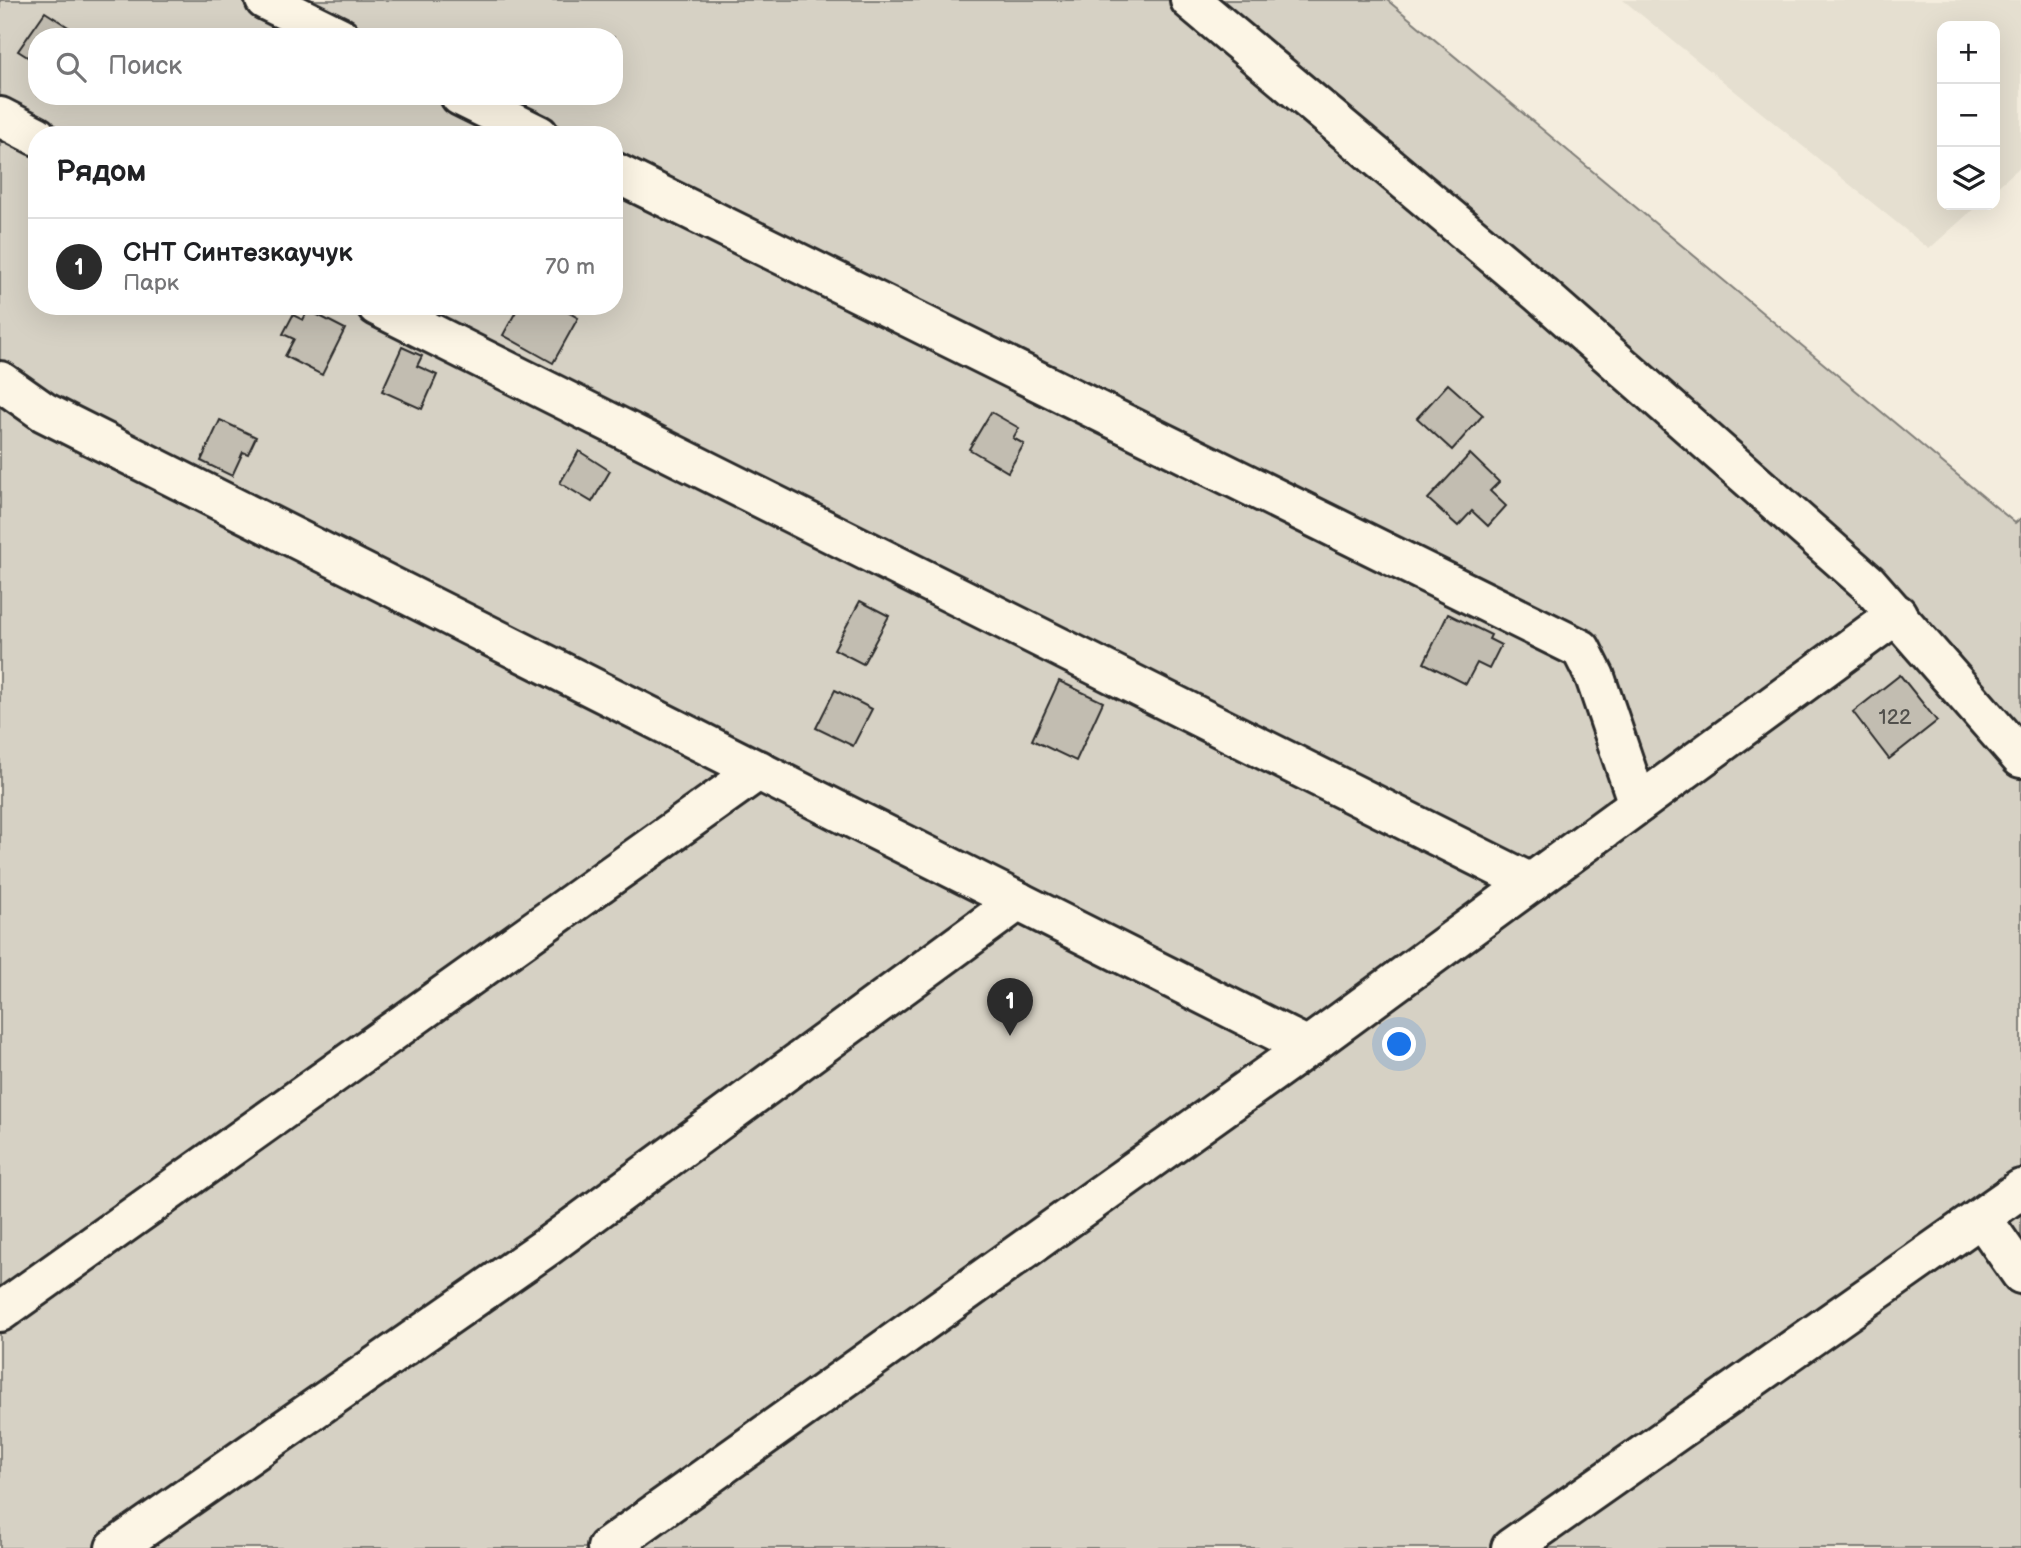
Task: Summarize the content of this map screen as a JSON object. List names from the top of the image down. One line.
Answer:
{"house_numbers":["122"],"page":{"map_buttons":["+","−"],"search":"Поиск","heading":"Рядом","list":[{"mark":"1","name":"СНТ Синтезкаучук","note":"Парк","value":"70 m"}],"pins":"1"}}
